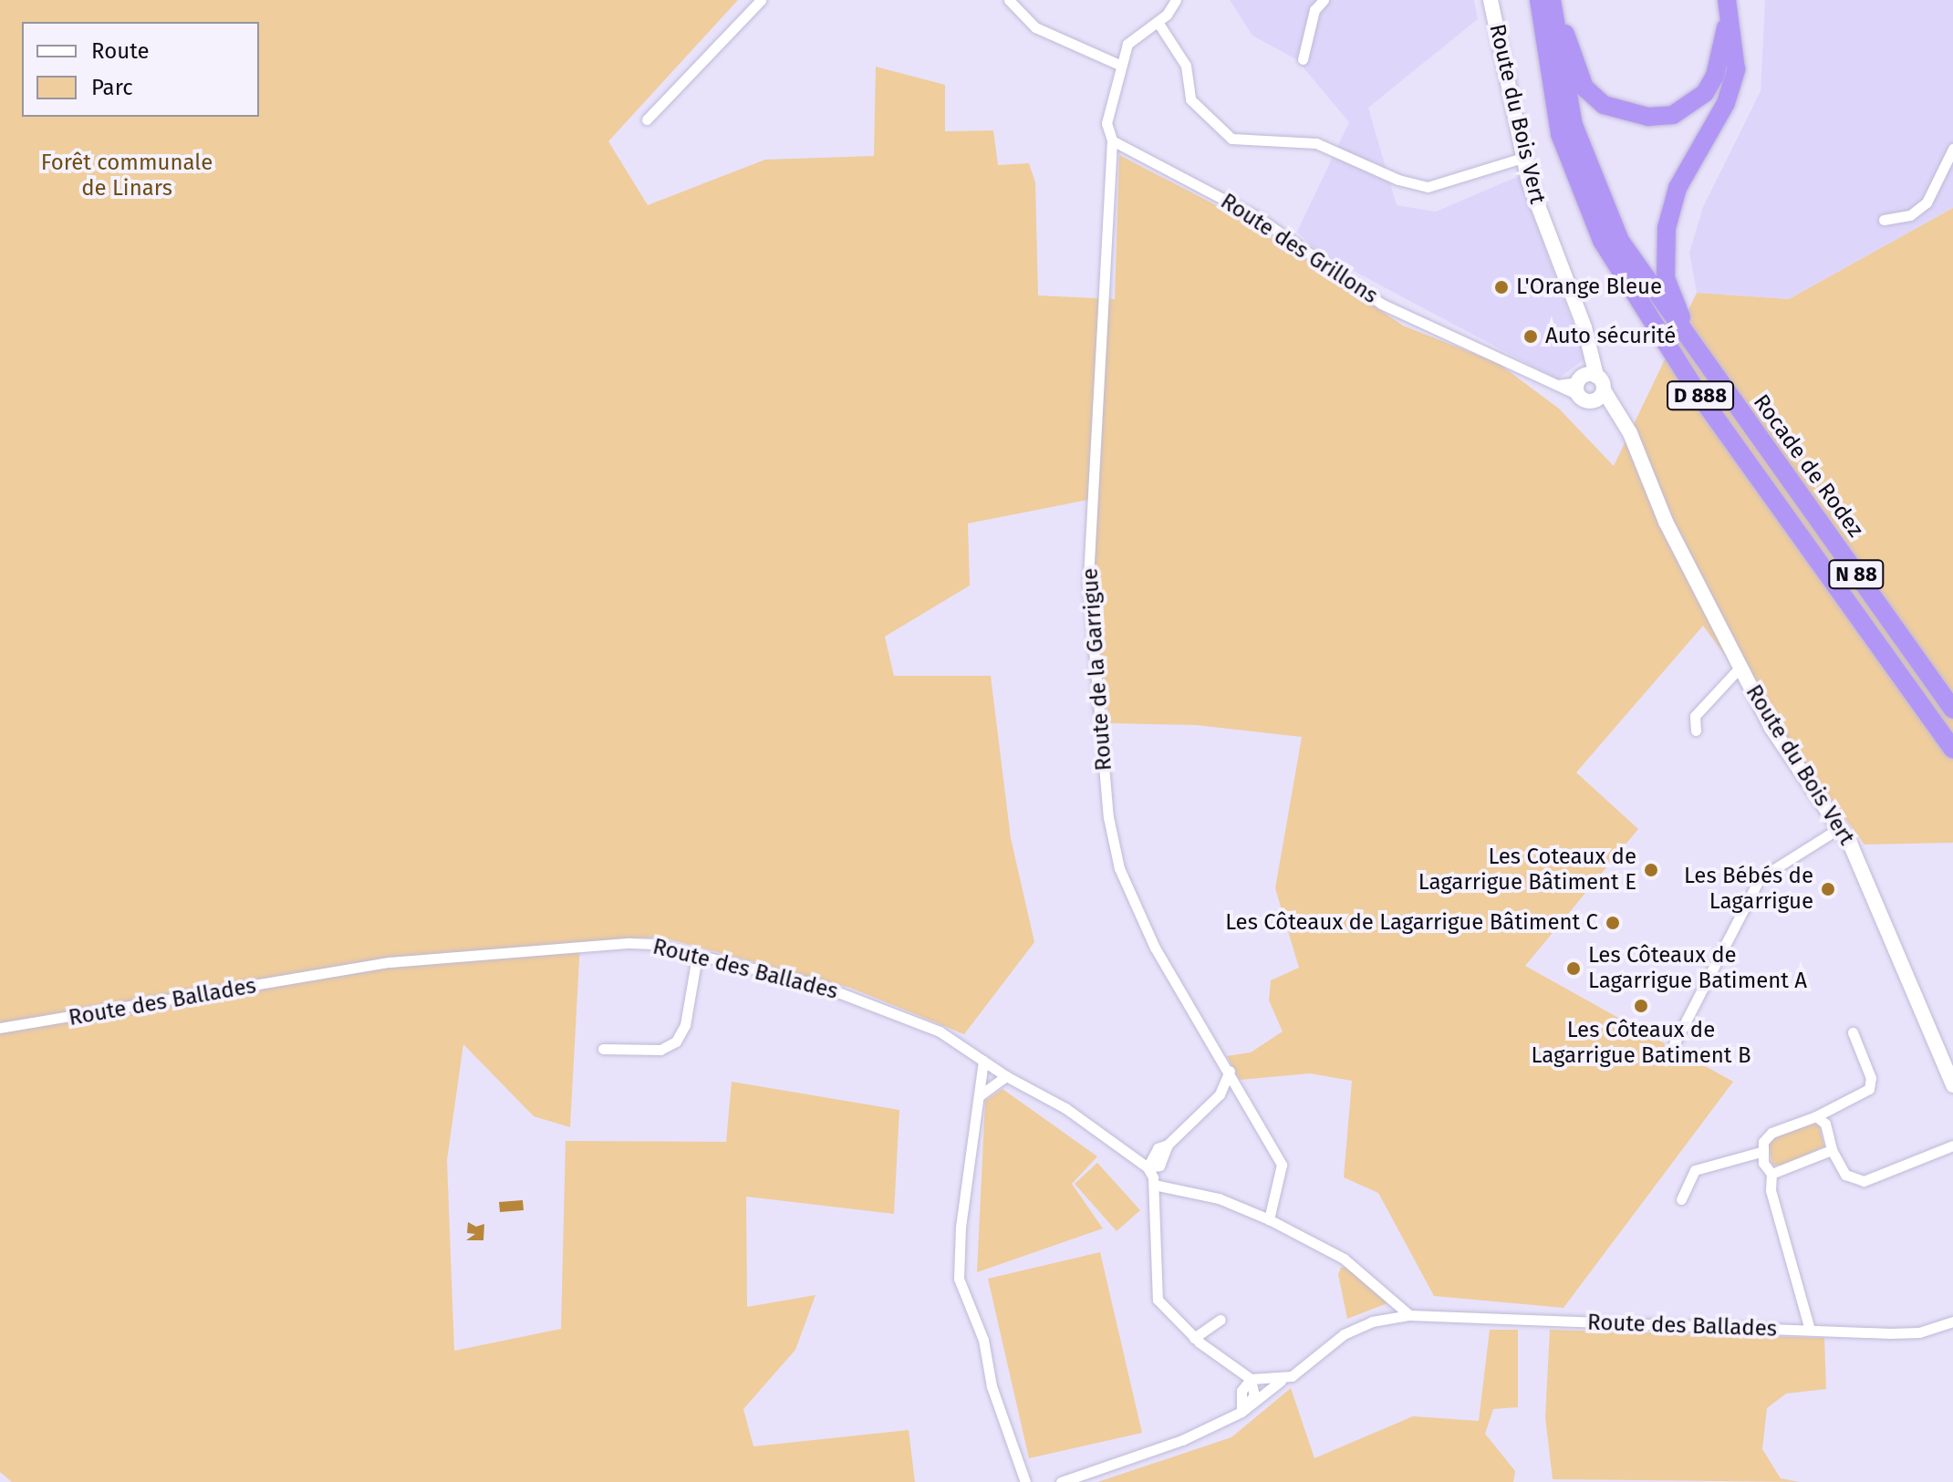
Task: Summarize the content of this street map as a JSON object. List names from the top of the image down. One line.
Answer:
{"streets":{"highway":["D 888","Rocade de Rodez","N 88"],"street":["Route du Bois Vert","Route des Grillons","Route de la Garrigue","Route des Ballades"]},"crossings":[["Route du Bois Vert","Route des Grillons"],["Route des Grillons","Route de la Garrigue"]],"parks":["Forêt communale de Linars"],"places":["L'Orange Bleue","Auto sécurité","Les Coteaux de Lagarrigue Bâtiment E","Les Bébés de Lagarrigue","Les Côteaux de Lagarrigue Bâtiment C","Les Côteaux de Lagarrigue Batiment A","Les Côteaux de Lagarrigue Batiment B"],"legend":["Route","Parc"]}
